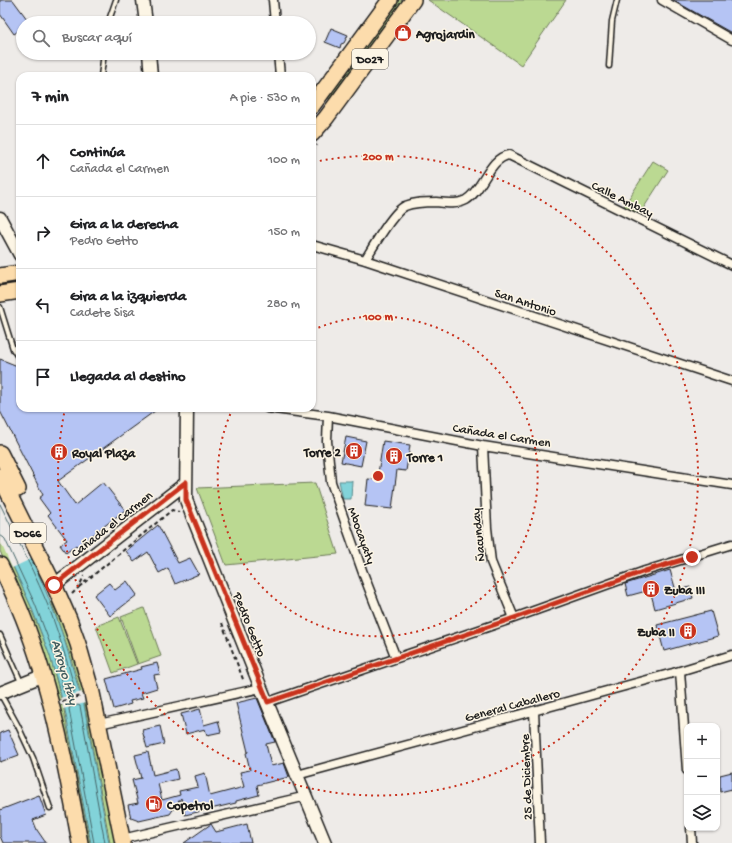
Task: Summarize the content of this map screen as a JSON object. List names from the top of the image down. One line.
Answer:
{"streets":{"highway":["D027","D066"],"street":["Calle Ambay","San Antonio","Cañada el Carmen","Mbocayaty","Ñacunday","Pedro Getto","General Caballero","25 de Diciembre"]},"crossings":[["Calle Ambay","San Antonio"],["Cañada el Carmen","D066"],["Cañada el Carmen","Mbocayaty"],["Cañada el Carmen","Ñacunday"],["Cañada el Carmen","Pedro Getto"],["Pedro Getto","General Caballero"],["General Caballero","25 de Diciembre"]],"water":["Arroyo Itay"],"places":{"shop":["Agrojardin"],"building":["Torre 2","Royal Plaza","Torre 1","Zuba III","Zuba II"],"fuel station":["Copetrol"]},"page":{"search":"Buscar aquí","heading":["7 min","A pie · 530 m"],"list":[["Continúa","Cañada el Carmen","100 m"],["Gira a la derecha","Pedro Getto","150 m"],["Gira a la izquierda","Cadete Sisa","280 m"],"Llegada al destino"],"map_buttons":["+","−"]},"rings":["200 m","100 m"]}
